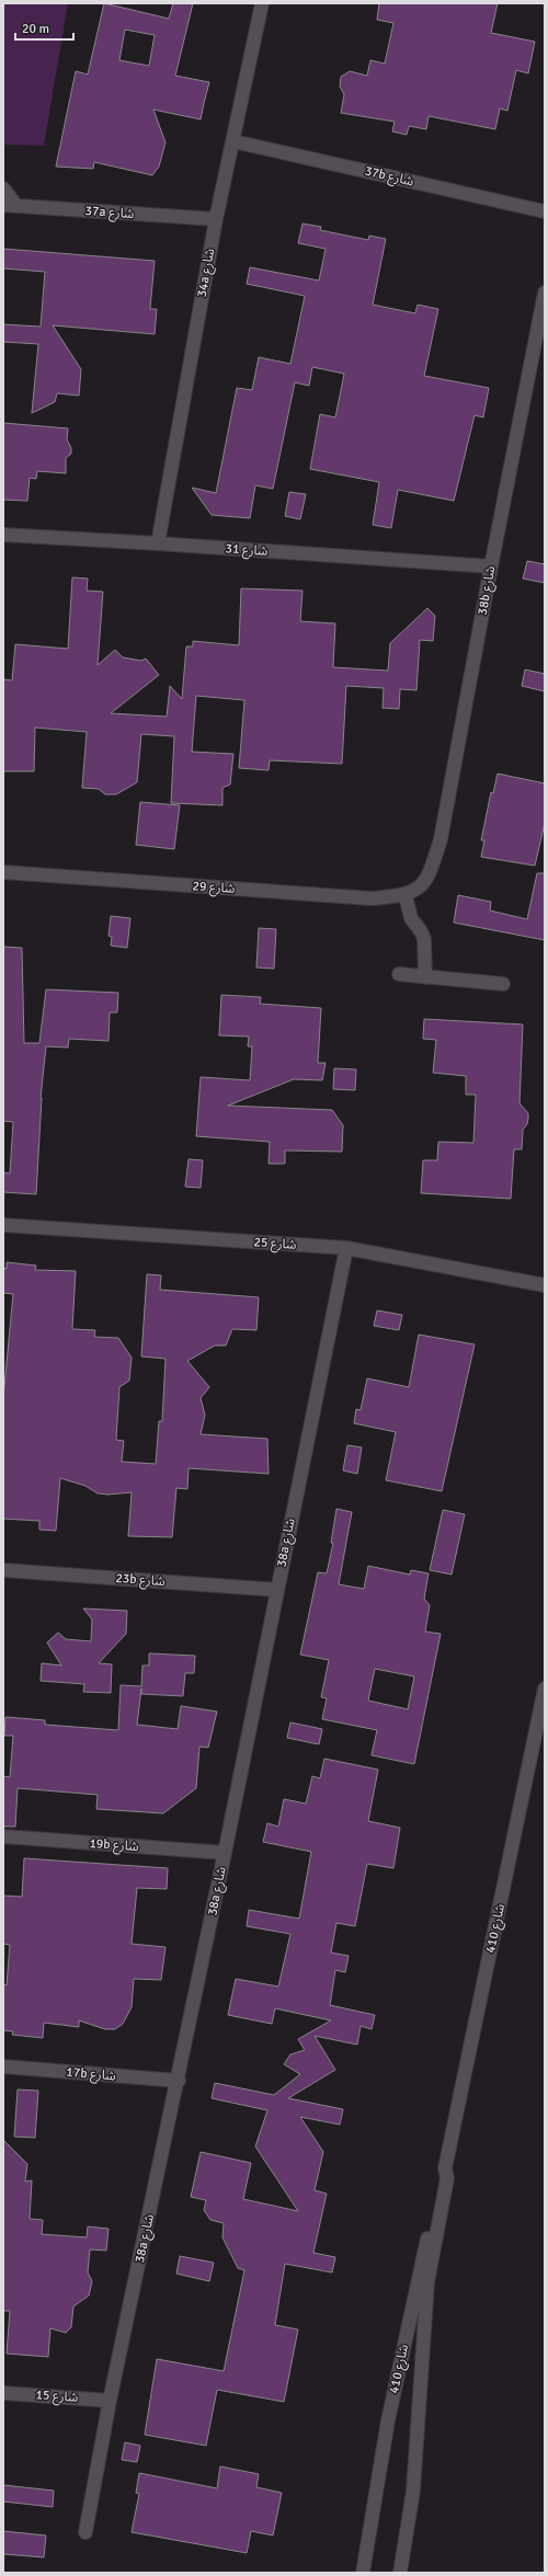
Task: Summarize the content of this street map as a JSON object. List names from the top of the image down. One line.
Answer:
{"streets":{"street":["37b شارع","37a شارع","34a شارع","شارع 31","38b شارع","شارع 29","شارع 25","38a شارع","23b شارع","19b شارع","شارع 410","17b شارع","شارع 15"]},"crossings":[["37b شارع","34a شارع"],["37a شارع","34a شارع"],["34a شارع","شارع 31"],["شارع 31","38b شارع"],["38b شارع","شارع 29"],["شارع 25","38a شارع"],["38a شارع","23b شارع"],["38a شارع","19b شارع"],["38a شارع","17b شارع"],["38a شارع","شارع 15"]],"scale_bar":"20 m"}
